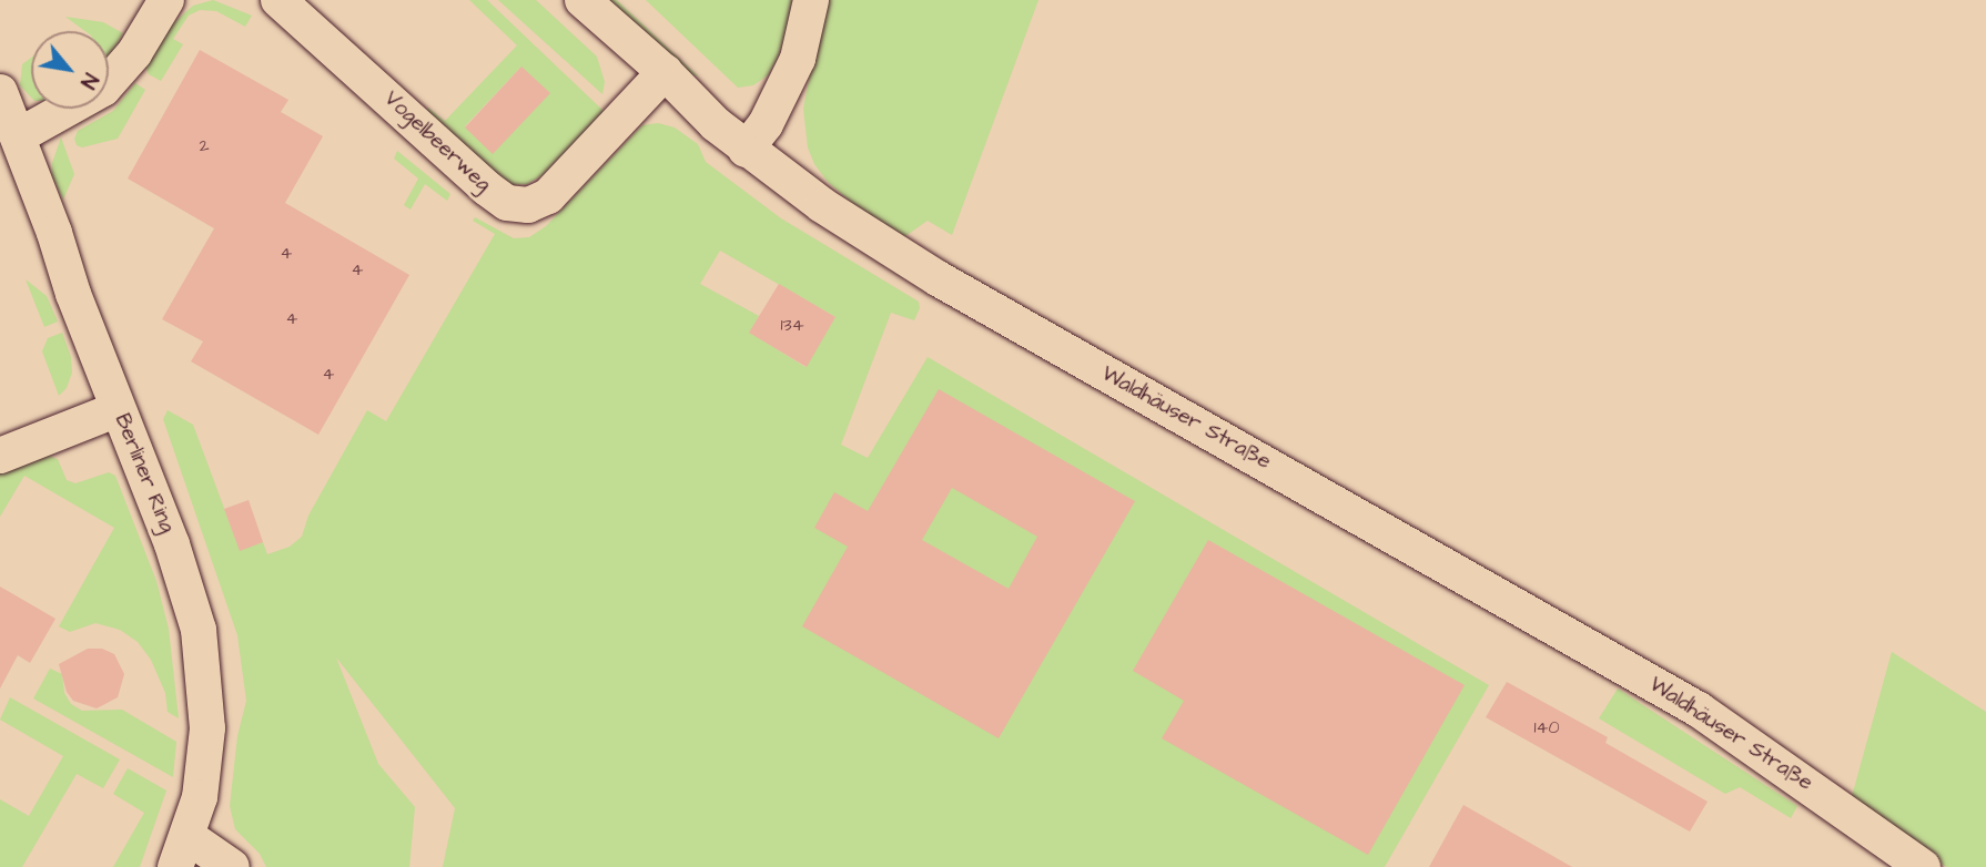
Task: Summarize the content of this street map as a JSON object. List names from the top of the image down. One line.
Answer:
{"streets":{"street":["Vogelbeerweg","Waldhäuser Straße","Berliner Ring"]},"crossings":[["Vogelbeerweg","Waldhäuser Straße"]],"house_numbers":["2","4","4","4","134","4","140"],"north":"bottom right"}
